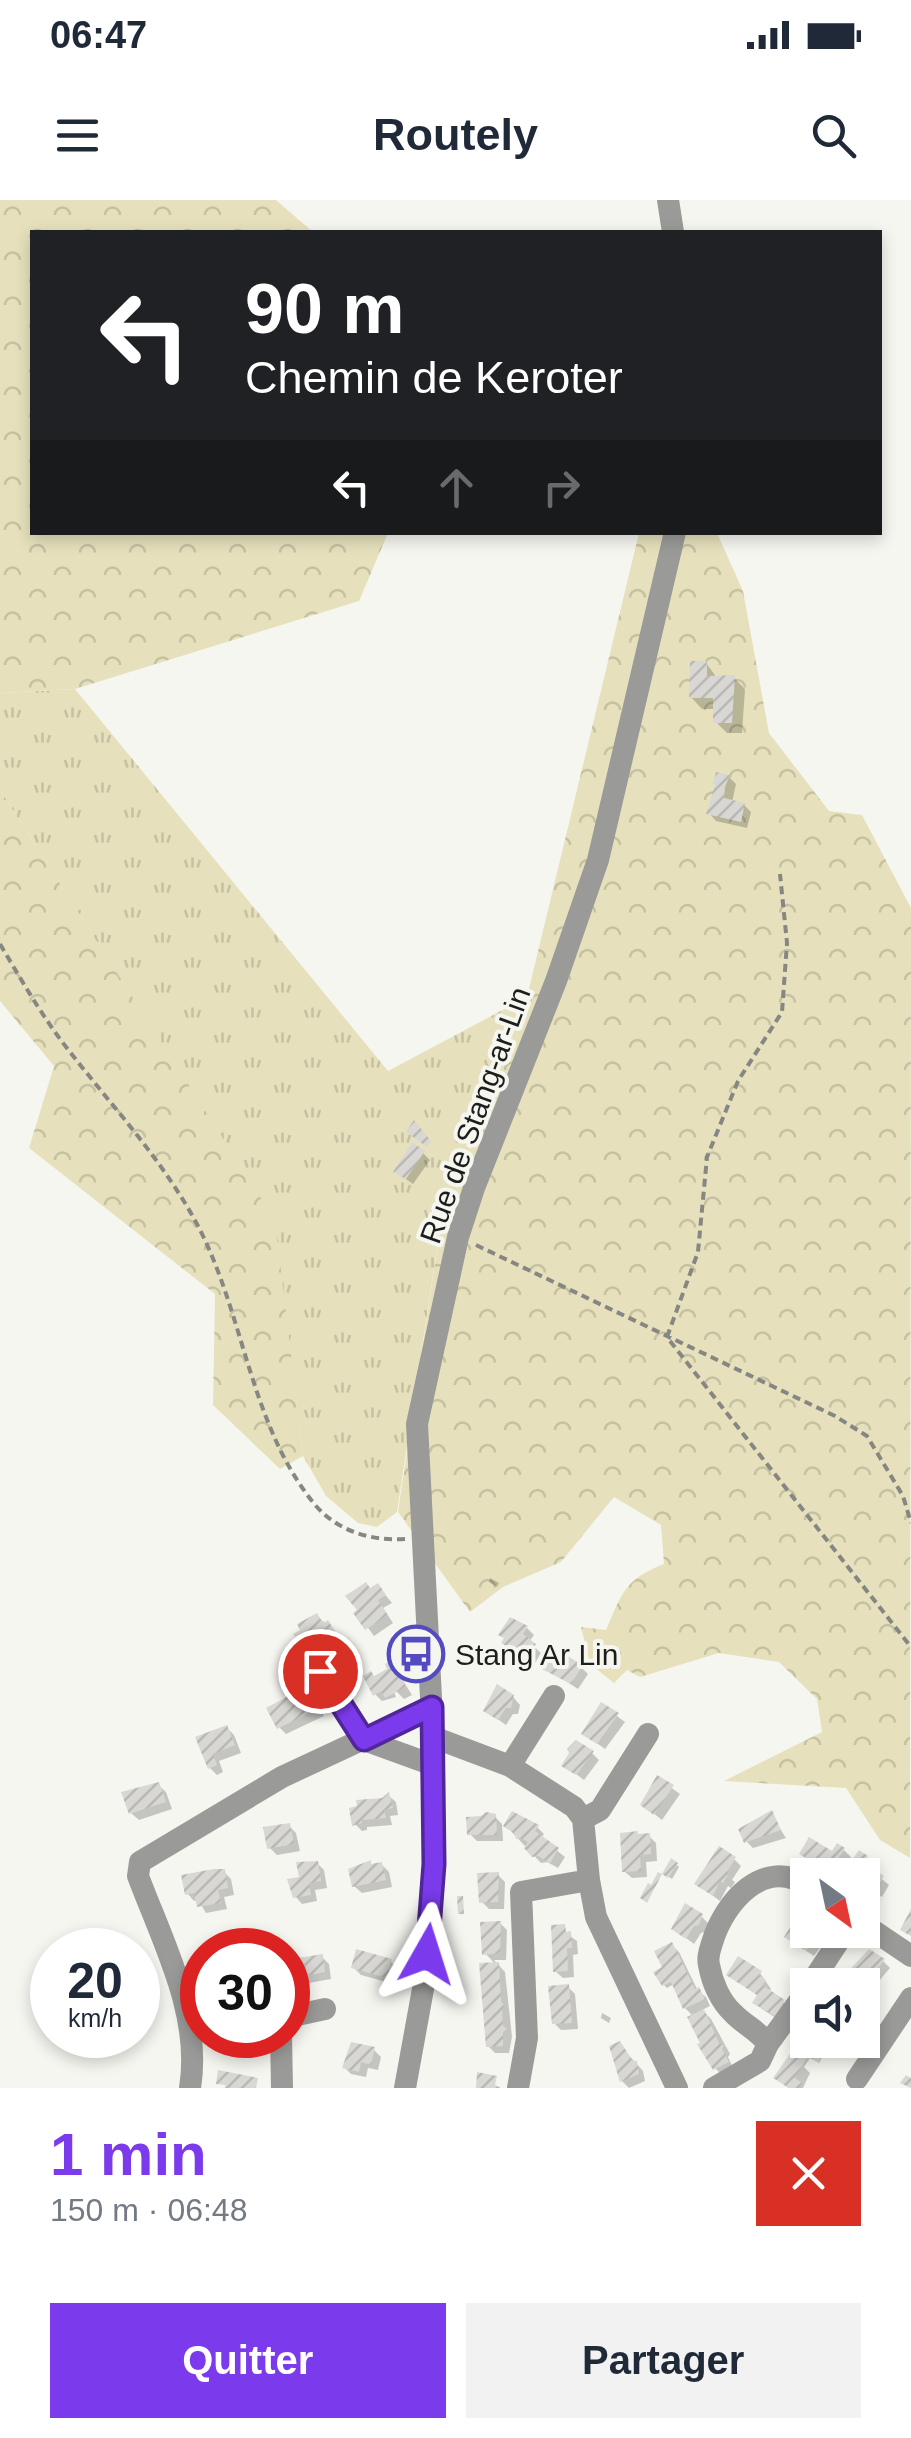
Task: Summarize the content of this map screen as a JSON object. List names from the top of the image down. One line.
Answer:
{"streets":{"street":["Rue de Stang-ar-Lin"]},"places":{"bus stop":["Stang Ar Lin"]},"north":"bottom right","page":{"status":"06:47","header":"Routely","turn":["90 m","Chemin de Keroter"],"speed":"20 km/h","limit":"30","heading":["1 min","150 m · 06:48"],"buttons":["Quitter","Partager"]}}
